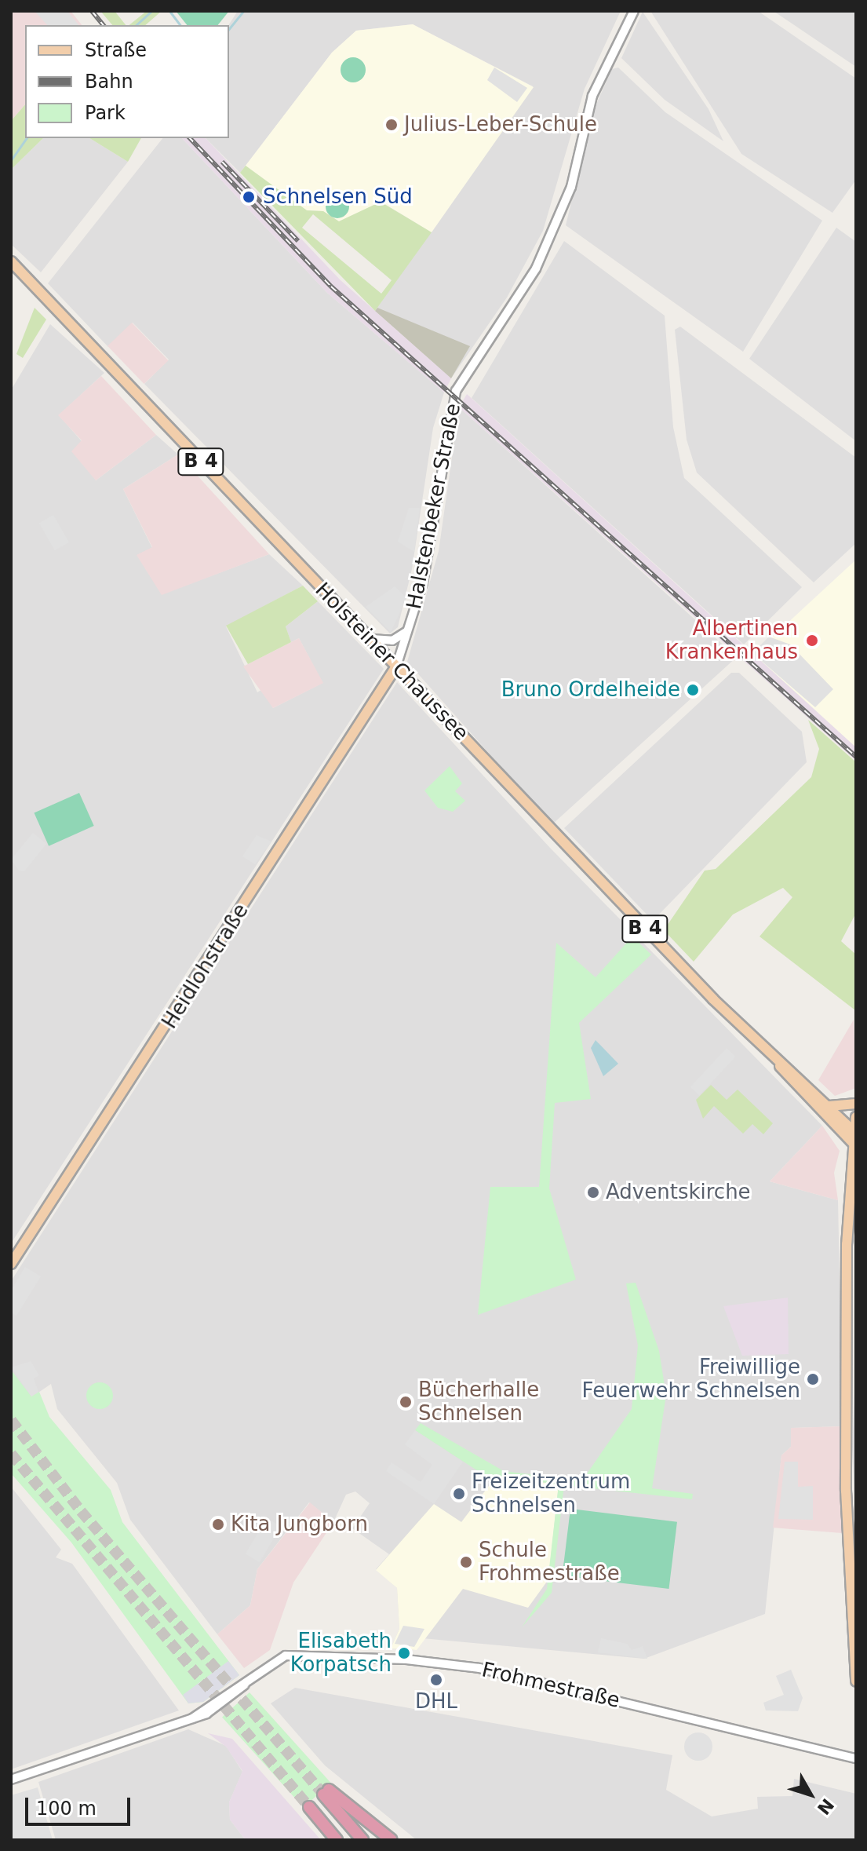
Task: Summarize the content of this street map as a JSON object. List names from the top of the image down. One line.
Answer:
{"streets":{"main road":["B 4","Holsteiner Chaussee","Heidlohstraße"],"street":["Halstenbeker Straße","Frohmestraße"]},"crossings":[["Halstenbeker Straße","Holsteiner Chaussee"],["Halstenbeker Straße","Heidlohstraße"],["Holsteiner Chaussee","Heidlohstraße"]],"places":["Julius-Leber-Schule","Schnelsen Süd","Albertinen Krankenhaus","Bruno Ordelheide","Adventskirche","Freiwillige Feuerwehr Schnelsen","Bücherhalle Schnelsen","Freizeitzentrum Schnelsen","Kita Jungborn","Schule Frohmestraße","Elisabeth Korpatsch","DHL"],"legend":["Straße","Bahn","Park"],"scale_bar":"100 m","north":"bottom right"}
